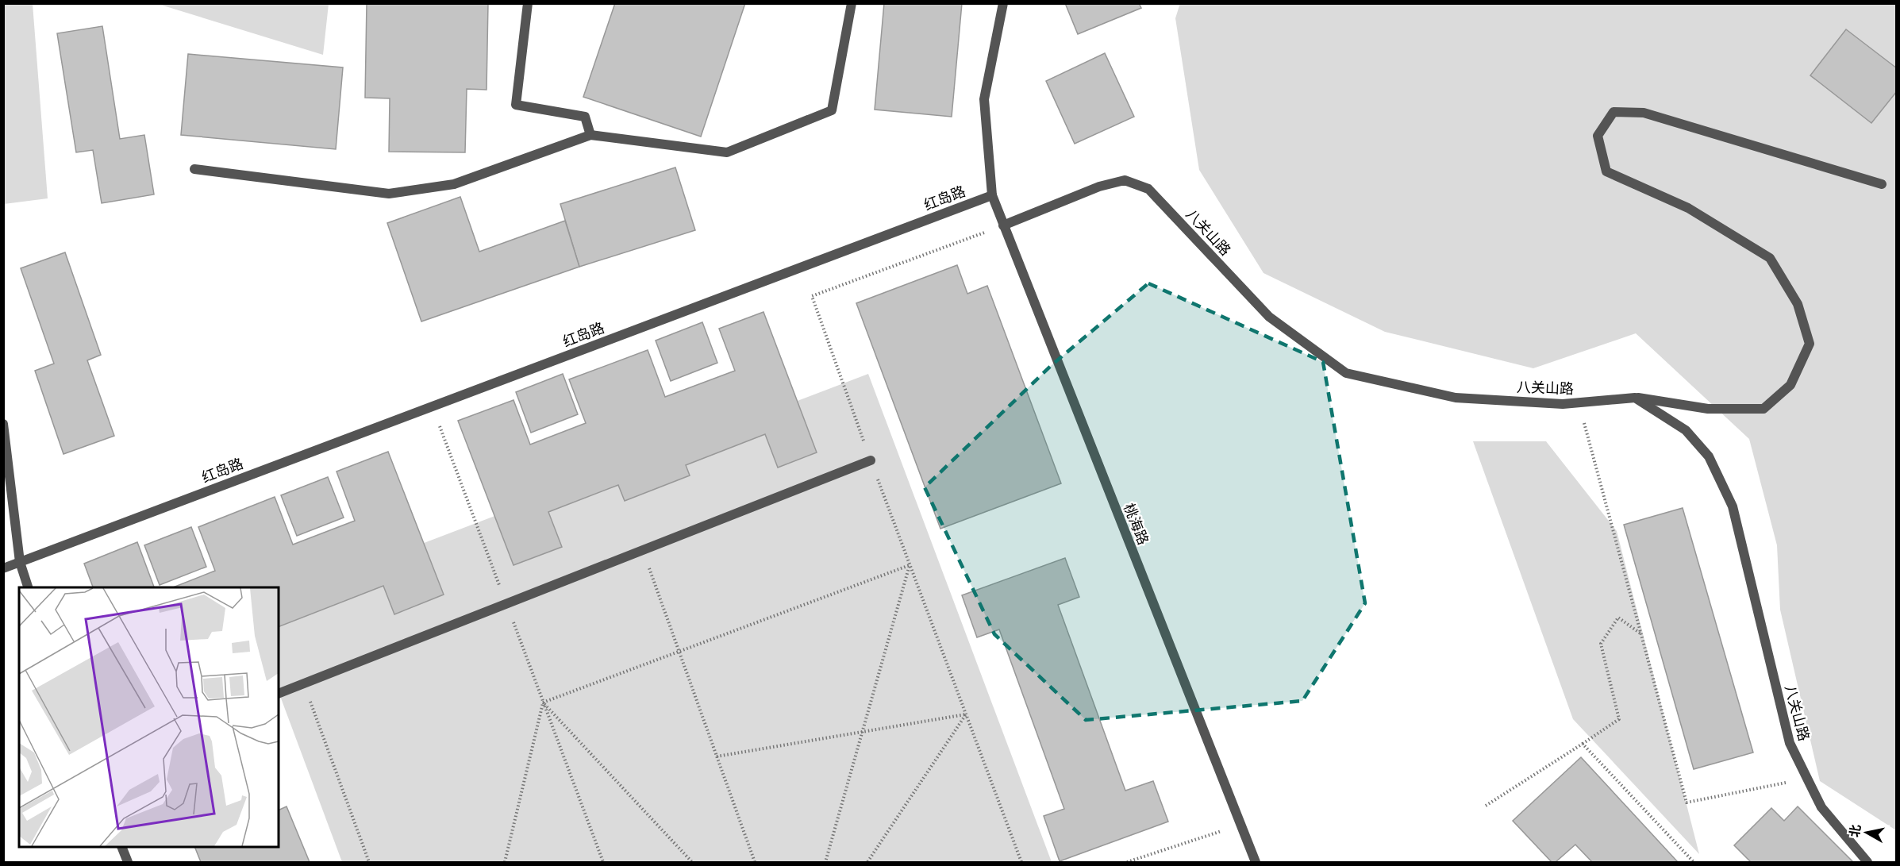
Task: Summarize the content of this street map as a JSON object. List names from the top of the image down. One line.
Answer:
{"streets":{"street":["红岛路","八关山路","桃海路"]},"crossings":[["红岛路","桃海路"],["八关山路","桃海路"]],"north":"left"}
